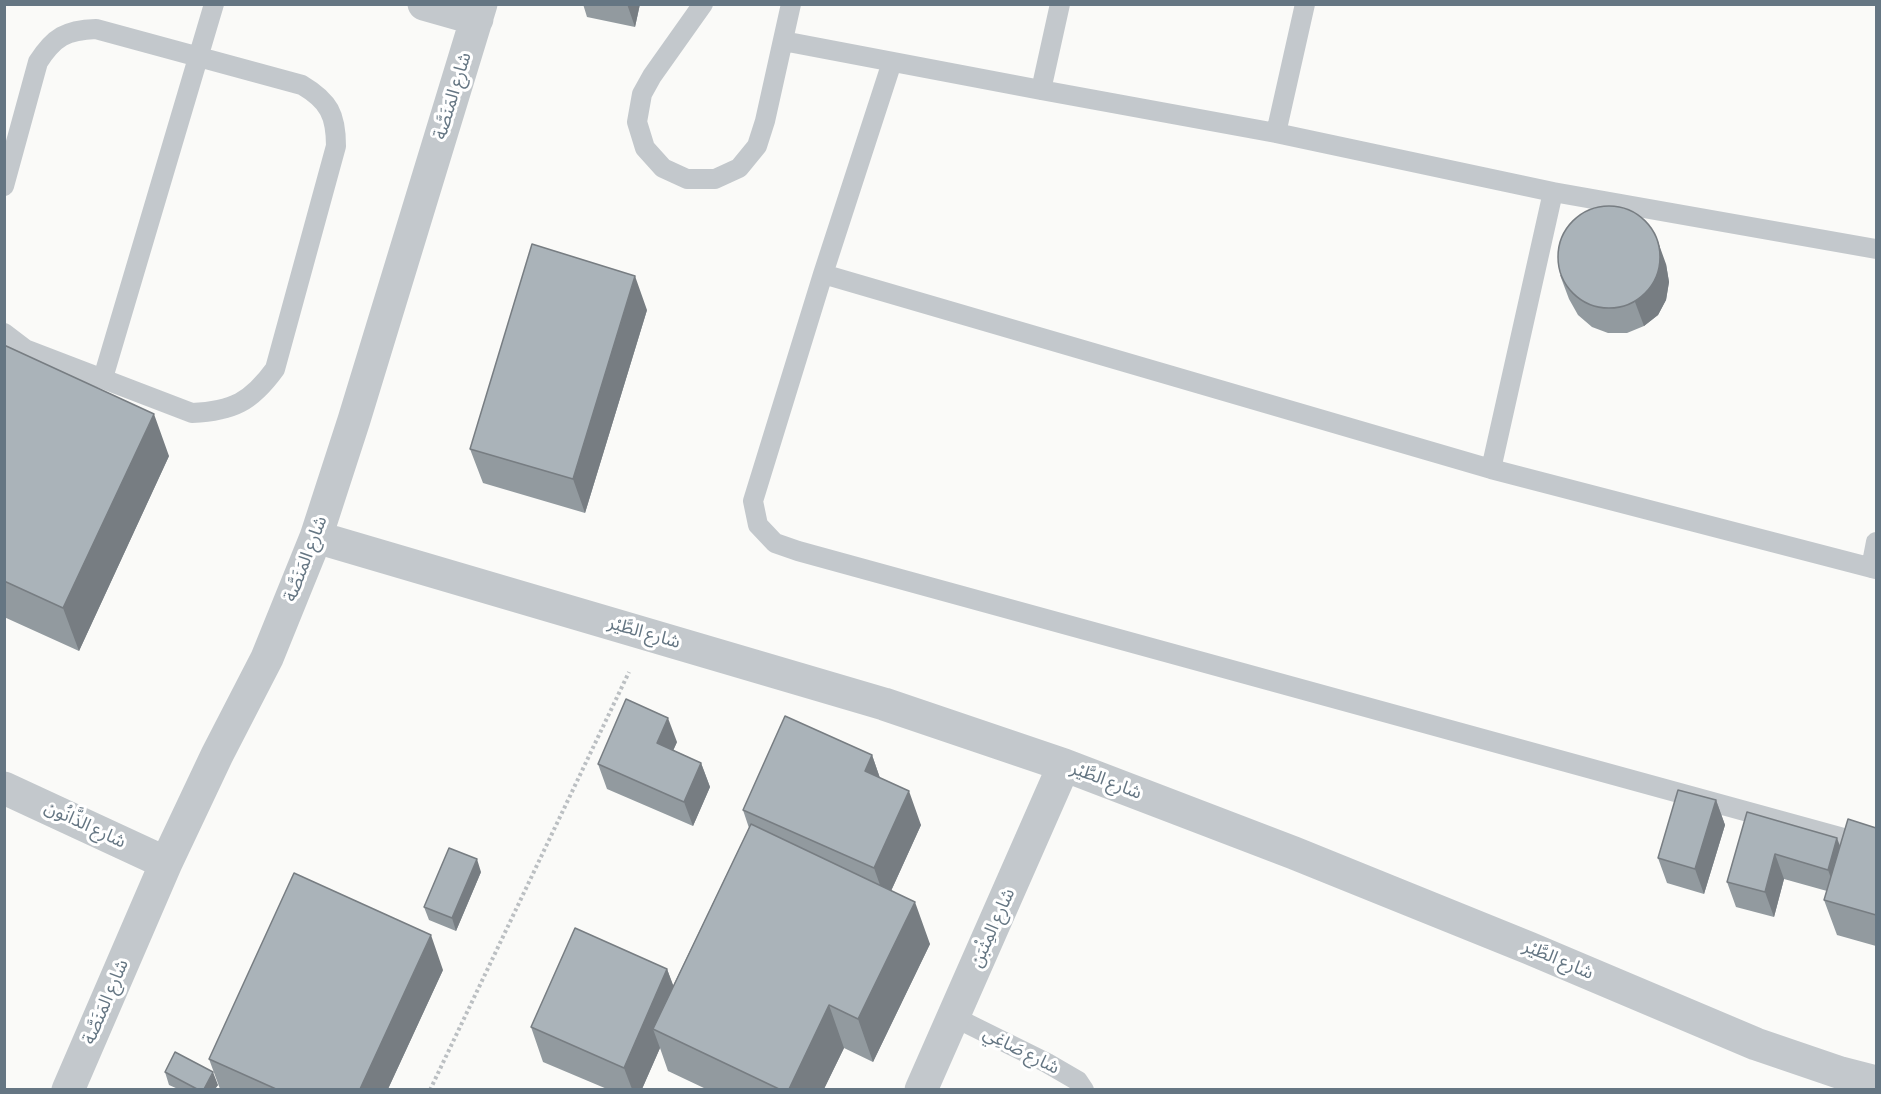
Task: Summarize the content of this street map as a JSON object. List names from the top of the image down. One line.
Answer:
{"streets":{"street":["شارع المَنَصَّة","شارع الطَّيْر","شارع الذَّانُون","شارع المِثْبَن"],"lane":["شارع صَاغِي"]},"crossings":[["شارع المَنَصَّة","شارع الطَّيْر"],["شارع المَنَصَّة","شارع الذَّانُون"],["شارع الطَّيْر","شارع المِثْبَن"],["شارع المِثْبَن","شارع صَاغِي"]]}
